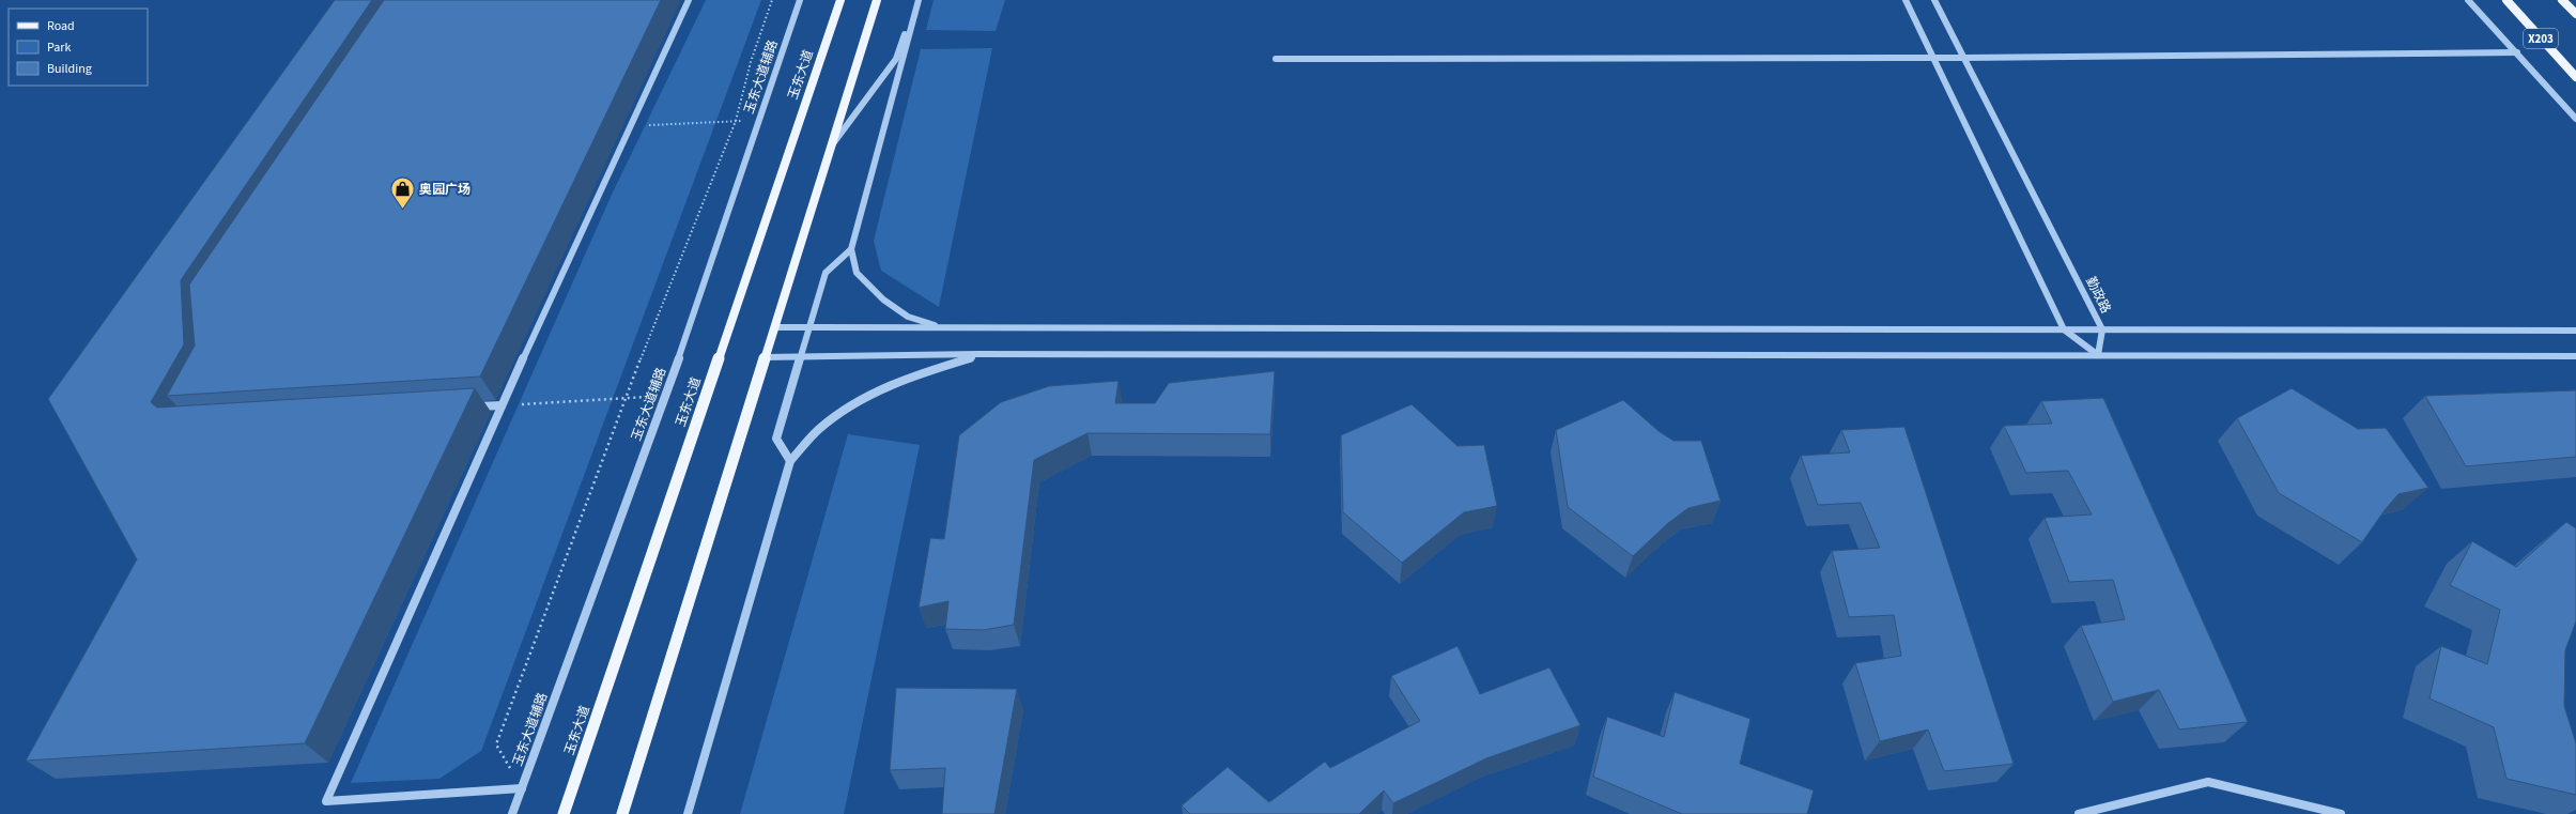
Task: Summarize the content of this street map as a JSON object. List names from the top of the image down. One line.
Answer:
{"streets":{"main road":["X203","玉东大道"],"street":["玉东大道辅路","勤政路"]},"places":{"shop":["奥园广场"]},"legend":["Road","Park","Building"]}
